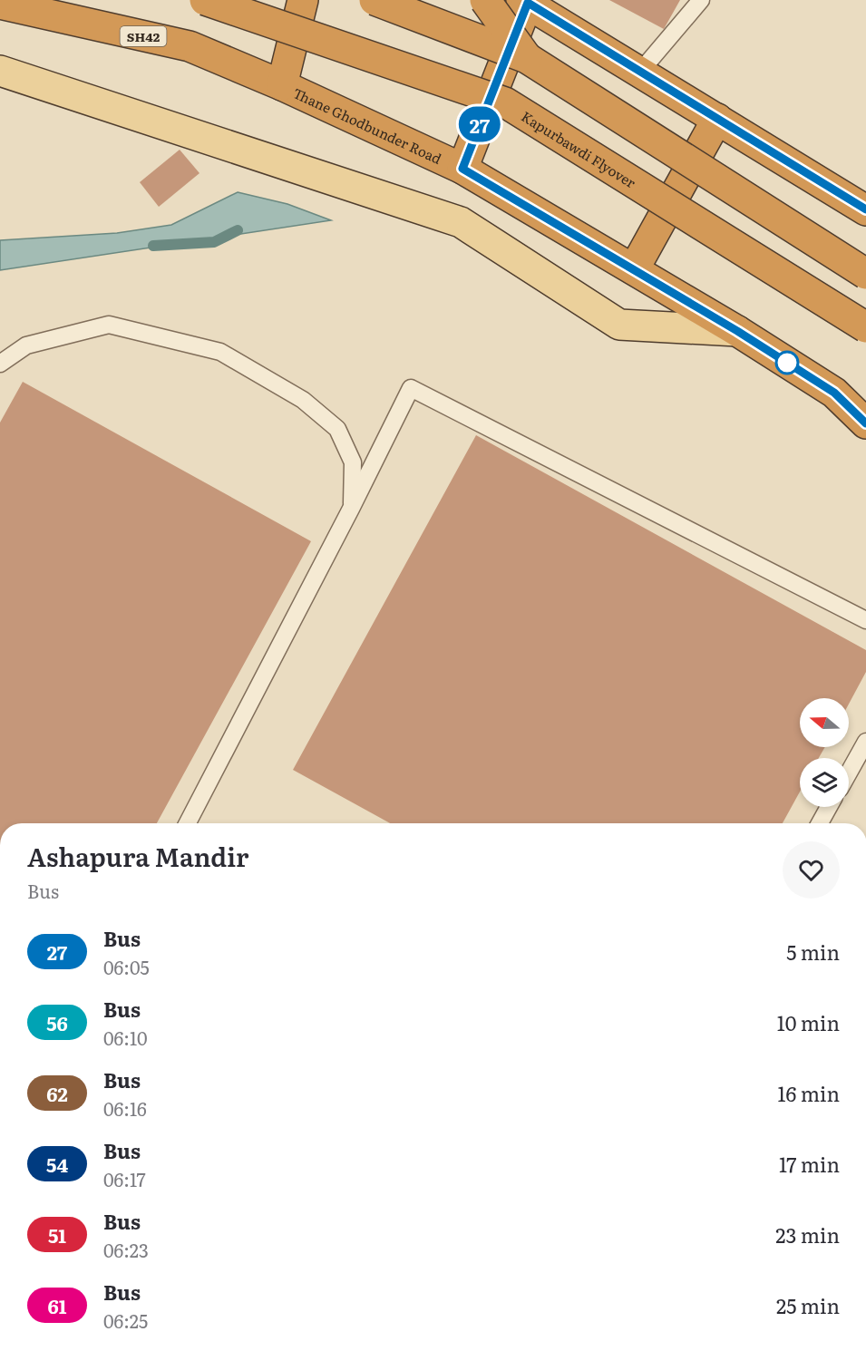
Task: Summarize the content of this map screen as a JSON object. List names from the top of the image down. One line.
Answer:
{"streets":{"highway":["SH42","Thane Ghodbunder Road","Kapurbawdi Flyover"]},"crossings":[["SH42","Thane Ghodbunder Road"]],"lines":["bus line 27"],"north":"left","page":{"on_map":"27","heading":["Ashapura Mandir","Bus"],"list":[{"mark":"27","name":"Bus","note":"06:05","value":"5 min"},{"mark":"56","name":"Bus","note":"06:10","value":"10 min"},{"mark":"62","name":"Bus","note":"06:16","value":"16 min"},{"mark":"54","name":"Bus","note":"06:17","value":"17 min"},{"mark":"51","name":"Bus","note":"06:23","value":"23 min"},{"mark":"61","name":"Bus","note":"06:25","value":"25 min"}]}}
